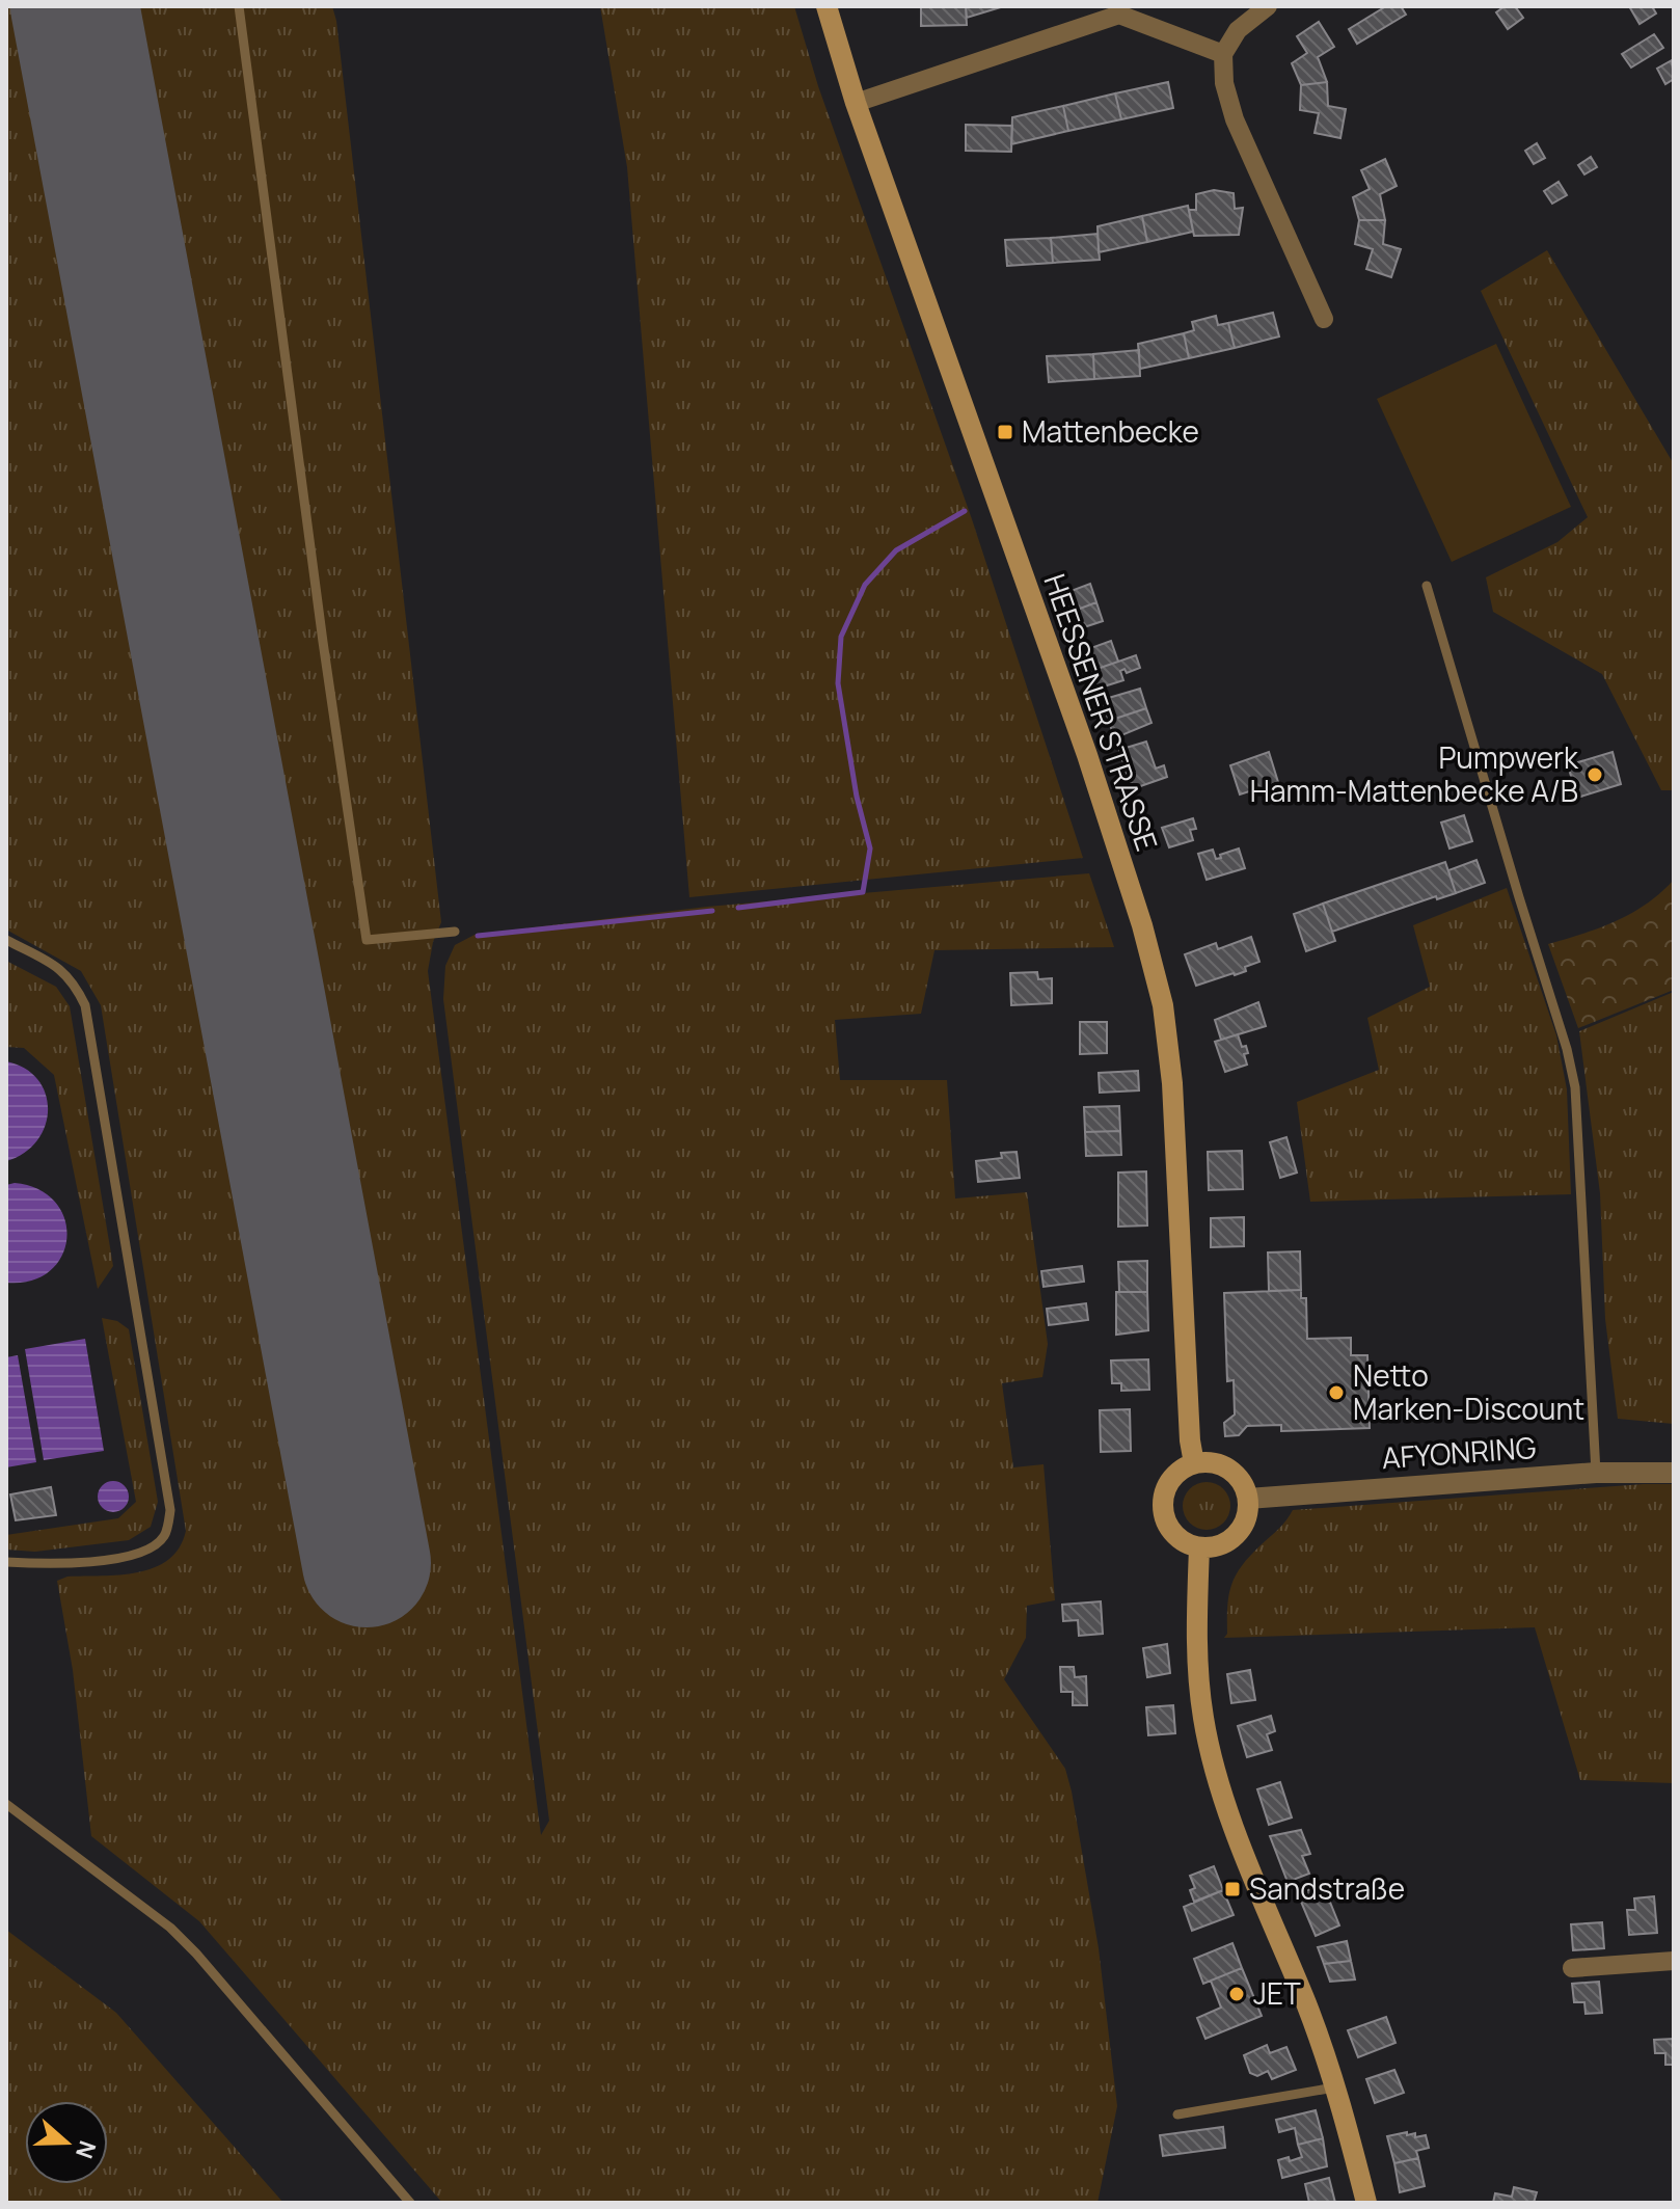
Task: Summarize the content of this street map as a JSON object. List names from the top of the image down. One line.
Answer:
{"streets":{"main road":["HEESSENER STRASSE"],"street":["AFYONRING"]},"crossings":[["HEESSENER STRASSE","AFYONRING"]],"places":{"transit":["Mattenbecke","Sandstraße"],"other":["Pumpwerk Hamm-Mattenbecke A/B","Netto Marken-Discount","JET"]},"north":"right"}
